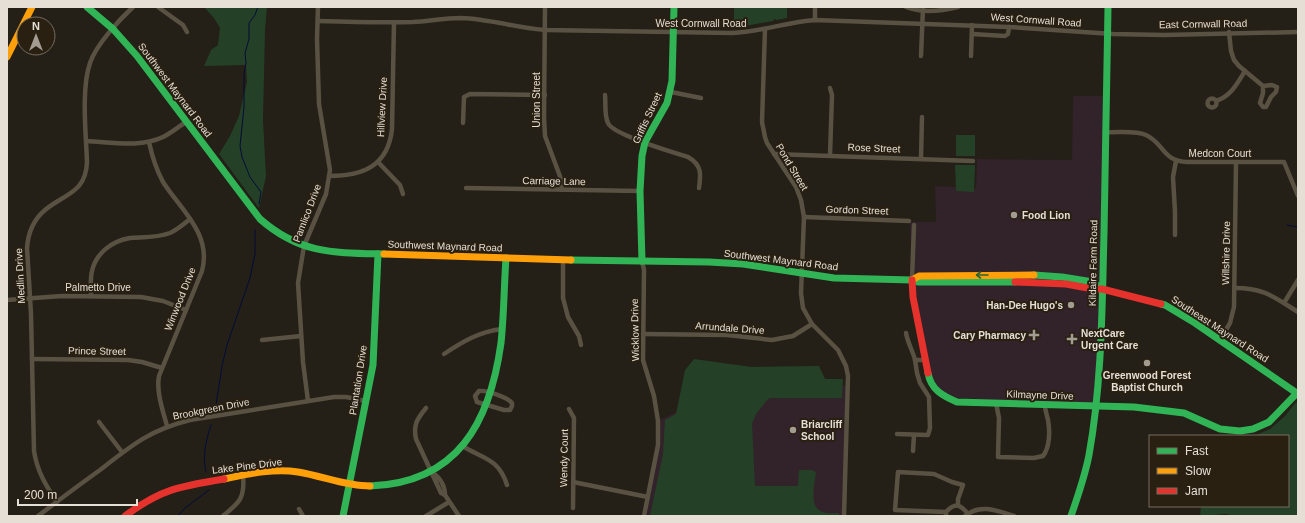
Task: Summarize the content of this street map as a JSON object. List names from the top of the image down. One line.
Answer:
{"streets":{"main road":["Southwest Maynard Road","Griffis Street","Kildaire Farm Road","Southeast Maynard Road","Plantation Drive","Kilmayne Drive","Lake Pine Drive"],"street":["West Cornwall Road","East Cornwall Road","Union Street","Hillview Drive","Rose Street","Medcon Court","Pond Street","Carriage Lane","Gordon Street","Pamlico Drive","Willshire Drive","Medlin Drive","Palmetto Drive","Winwood Drive","Arrundale Drive","Wicklow Drive","Prince Street","Brookgreen Drive","Wendy Court"]},"crossings":[["West Cornwall Road","East Cornwall Road"],["West Cornwall Road","Union Street"],["West Cornwall Road","Hillview Drive"],["West Cornwall Road","Griffis Street"],["West Cornwall Road","Pond Street"],["West Cornwall Road","Pamlico Drive"],["West Cornwall Road","Kildaire Farm Road"],["East Cornwall Road","Kildaire Farm Road"],["Southwest Maynard Road","Griffis Street"],["Southwest Maynard Road","Pond Street"],["Southwest Maynard Road","Pamlico Drive"],["Southwest Maynard Road","Kildaire Farm Road"],["Southwest Maynard Road","Medlin Drive"],["Southwest Maynard Road","Southeast Maynard Road"],["Southwest Maynard Road","Wicklow Drive"],["Southwest Maynard Road","Plantation Drive"],["Southwest Maynard Road","Kilmayne Drive"],["Southwest Maynard Road","Lake Pine Drive"],["Union Street","Carriage Lane"],["Hillview Drive","Pamlico Drive"],["Griffis Street","Carriage Lane"],["Griffis Street","Wicklow Drive"],["Rose Street","Pond Street"],["Medcon Court","Willshire Drive"],["Medcon Court","Kildaire Farm Road"],["Pond Street","Gordon Street"],["Pond Street","Arrundale Drive"],["Pamlico Drive","Brookgreen Drive"],["Willshire Drive","Southeast Maynard Road"],["Kildaire Farm Road","Southeast Maynard Road"],["Kildaire Farm Road","Kilmayne Drive"],["Medlin Drive","Palmetto Drive"],["Medlin Drive","Prince Street"],["Medlin Drive","Brookgreen Drive"],["Palmetto Drive","Winwood Drive"],["Winwood Drive","Prince Street"],["Winwood Drive","Brookgreen Drive"],["Arrundale Drive","Wicklow Drive"],["Southeast Maynard Road","Kilmayne Drive"],["Plantation Drive","Brookgreen Drive"],["Plantation Drive","Lake Pine Drive"]],"places":{"other":["Food Lion","Han-Dee Hugo's","Greenwood Forest Baptist Church","Briarcliff School"],"health":["Cary Pharmacy","NextCare Urgent Care"]},"legend":["Fast","Slow","Jam"],"scale_bar":"200 m","north":"top"}
